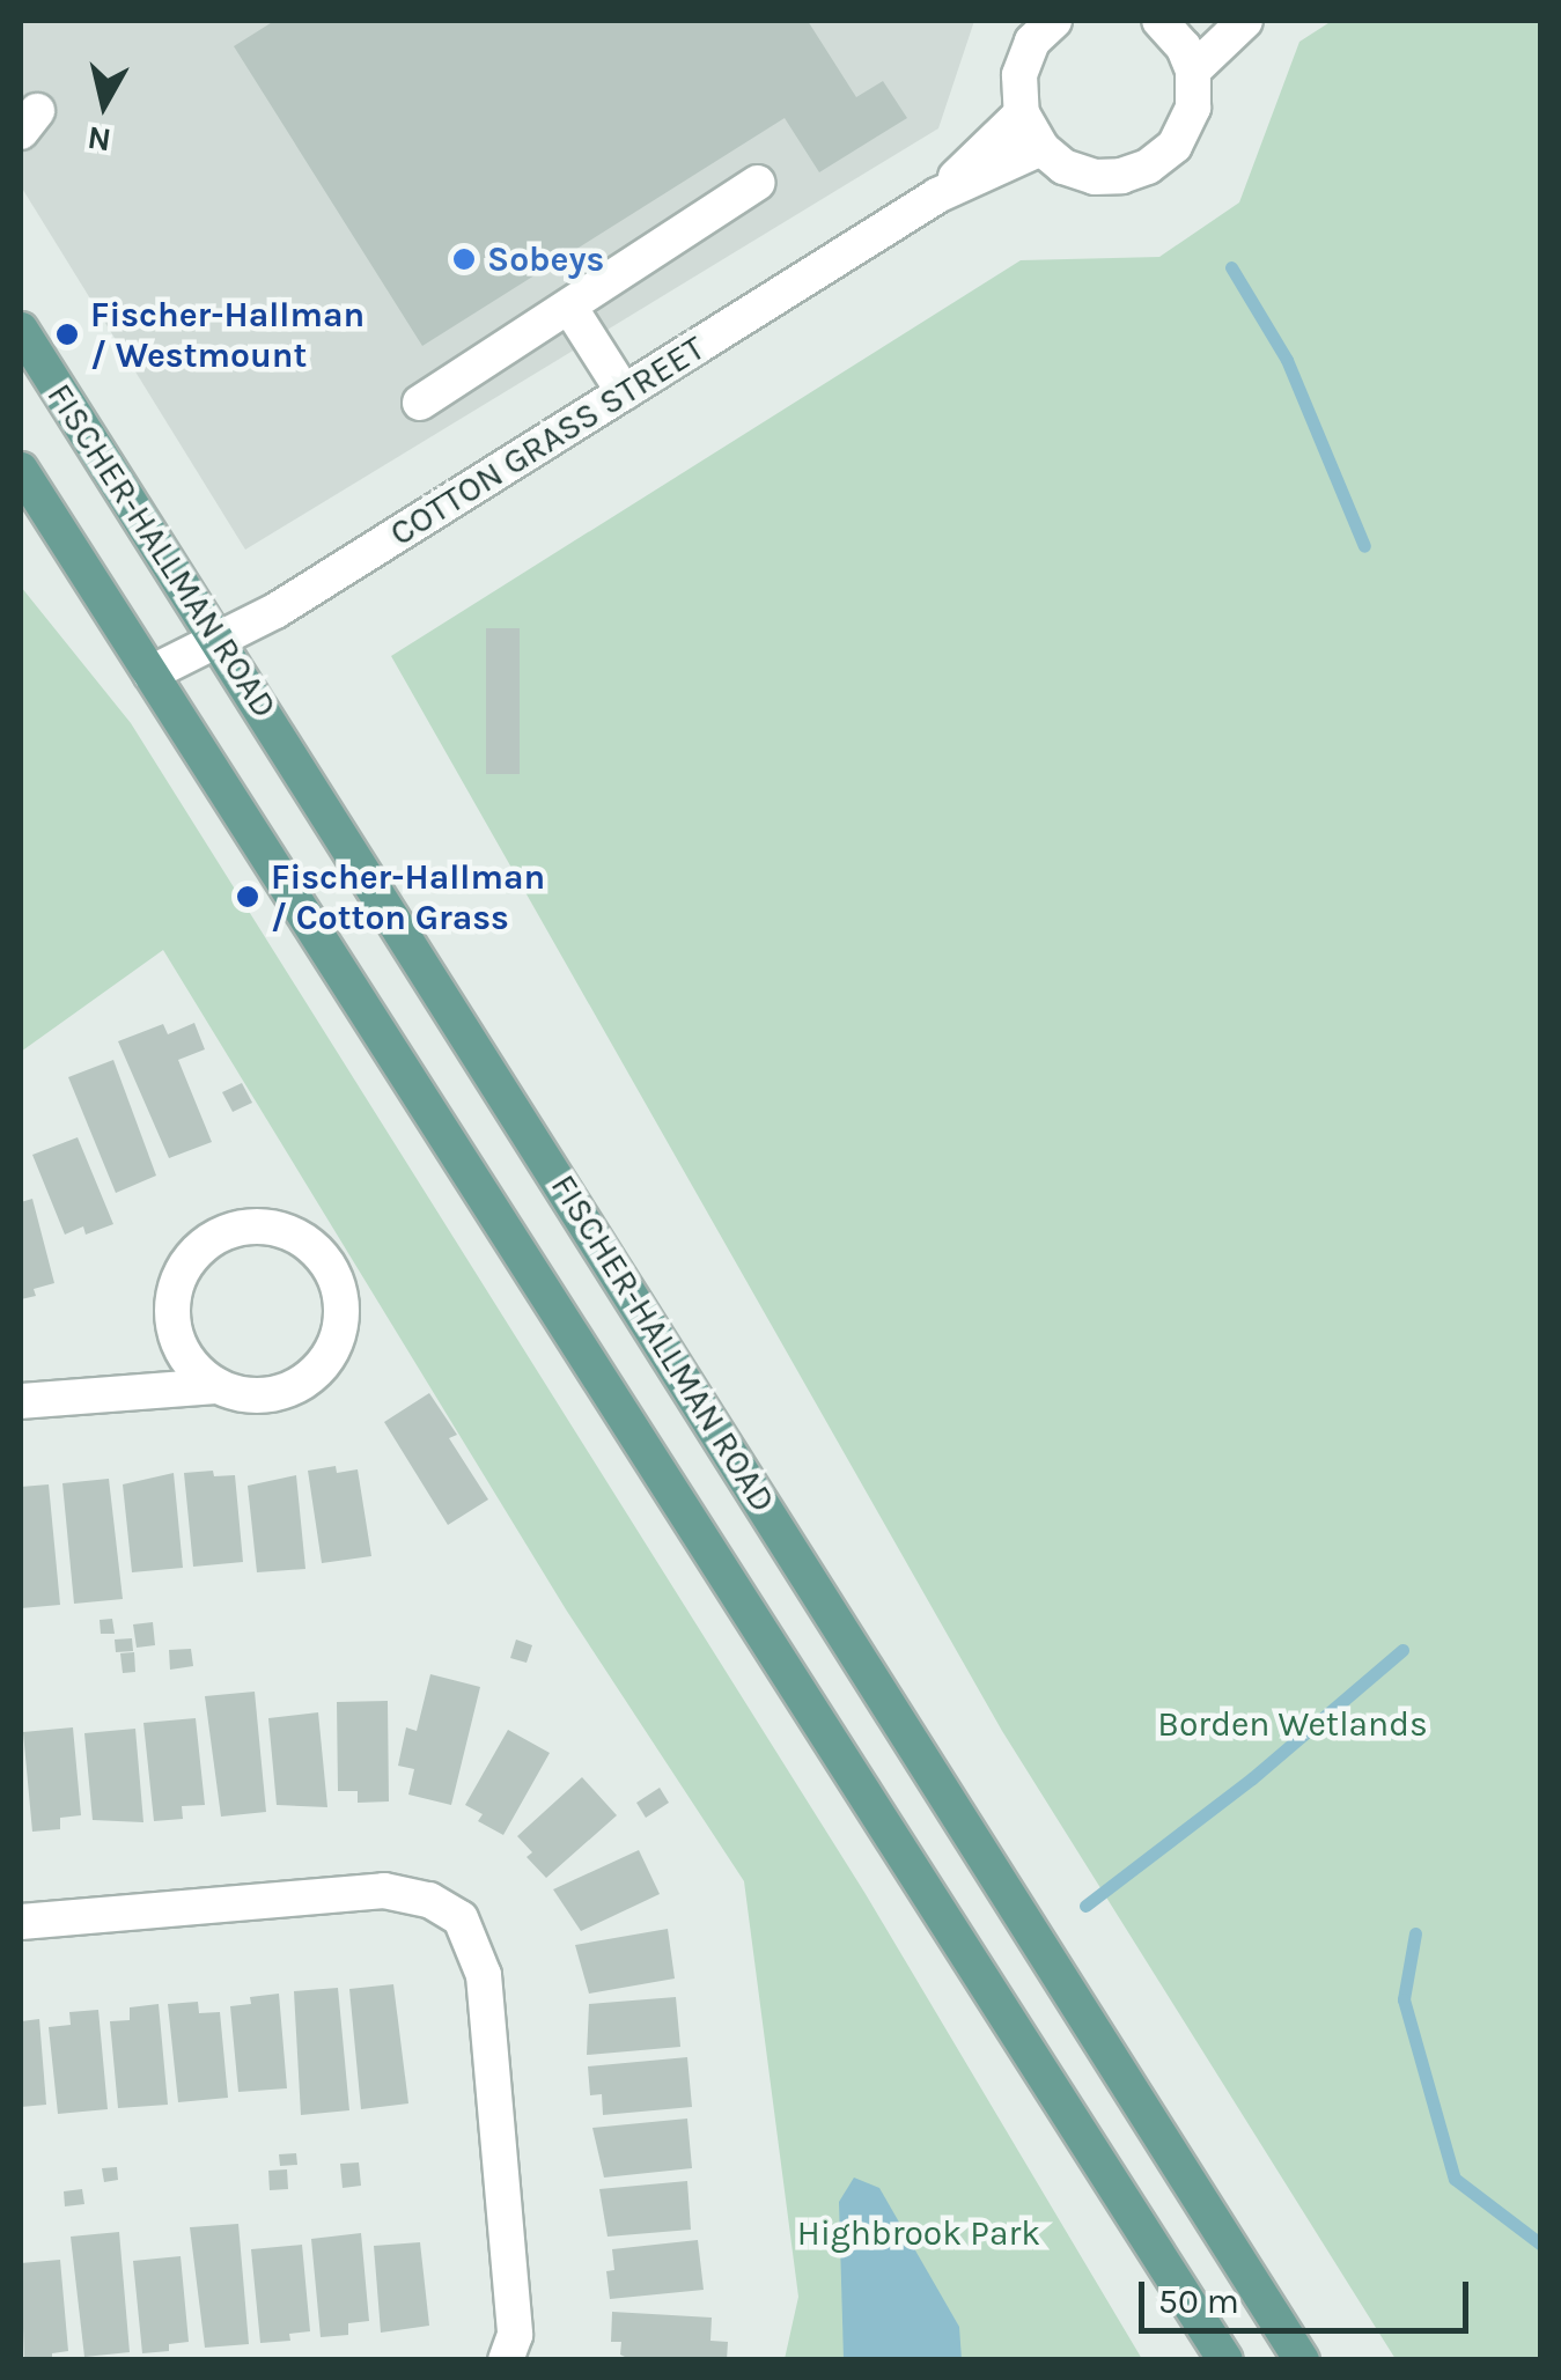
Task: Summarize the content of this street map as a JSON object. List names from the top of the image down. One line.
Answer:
{"streets":{"main road":["FISCHER-HALLMAN ROAD"],"street":["COTTON GRASS STREET"]},"crossings":[["COTTON GRASS STREET","FISCHER-HALLMAN ROAD"]],"parks":["Borden Wetlands","Highbrook Park"],"places":["Sobeys","Fischer-Hallman / Westmount","Fischer-Hallman / Cotton Grass"],"scale_bar":"50 m","north":"bottom"}
